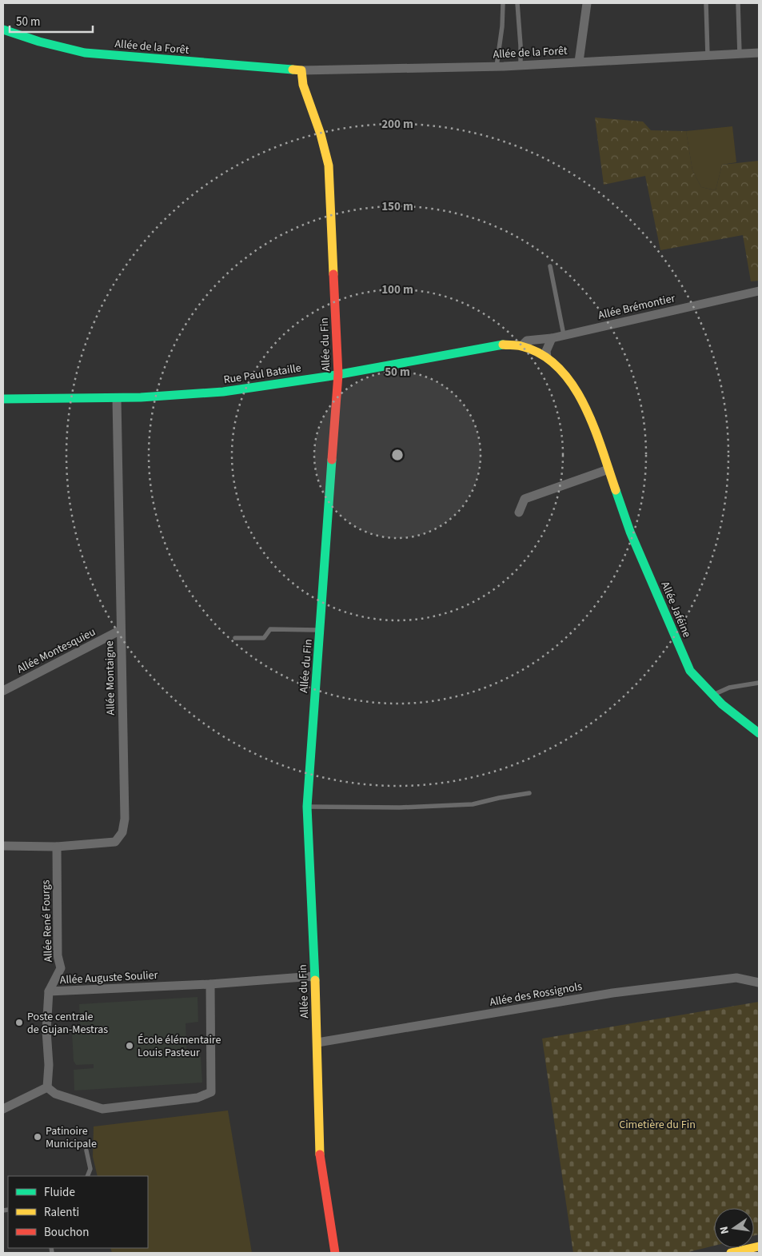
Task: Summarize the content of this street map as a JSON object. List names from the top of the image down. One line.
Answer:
{"streets":{"street":["Allée de la Forêt","Allée Brémontier","Allée du Fin","Rue Paul Bataille","Allée Jaféine","Allée Montesquieu","Allée Montaigne","Allée René Fourgs","Allée Auguste Soulier","Allée des Rossignols"]},"crossings":[["Allée de la Forêt","Allée du Fin"],["Allée Brémontier","Rue Paul Bataille"],["Allée Brémontier","Allée Jaféine"],["Allée du Fin","Rue Paul Bataille"],["Allée du Fin","Allée Auguste Soulier"],["Allée du Fin","Allée des Rossignols"],["Rue Paul Bataille","Allée Jaféine"],["Rue Paul Bataille","Allée Montaigne"],["Allée Montesquieu","Allée Montaigne"],["Allée Montaigne","Allée René Fourgs"],["Allée René Fourgs","Allée Auguste Soulier"]],"parks":["Cimetière du Fin"],"places":["Poste centrale de Gujan-Mestras","École élémentaire Louis Pasteur","Patinoire Municipale"],"legend":["Fluide","Ralenti","Bouchon"],"scale_bar":"50 m","north":"left","rings":["200 m","150 m","100 m","50 m"]}
